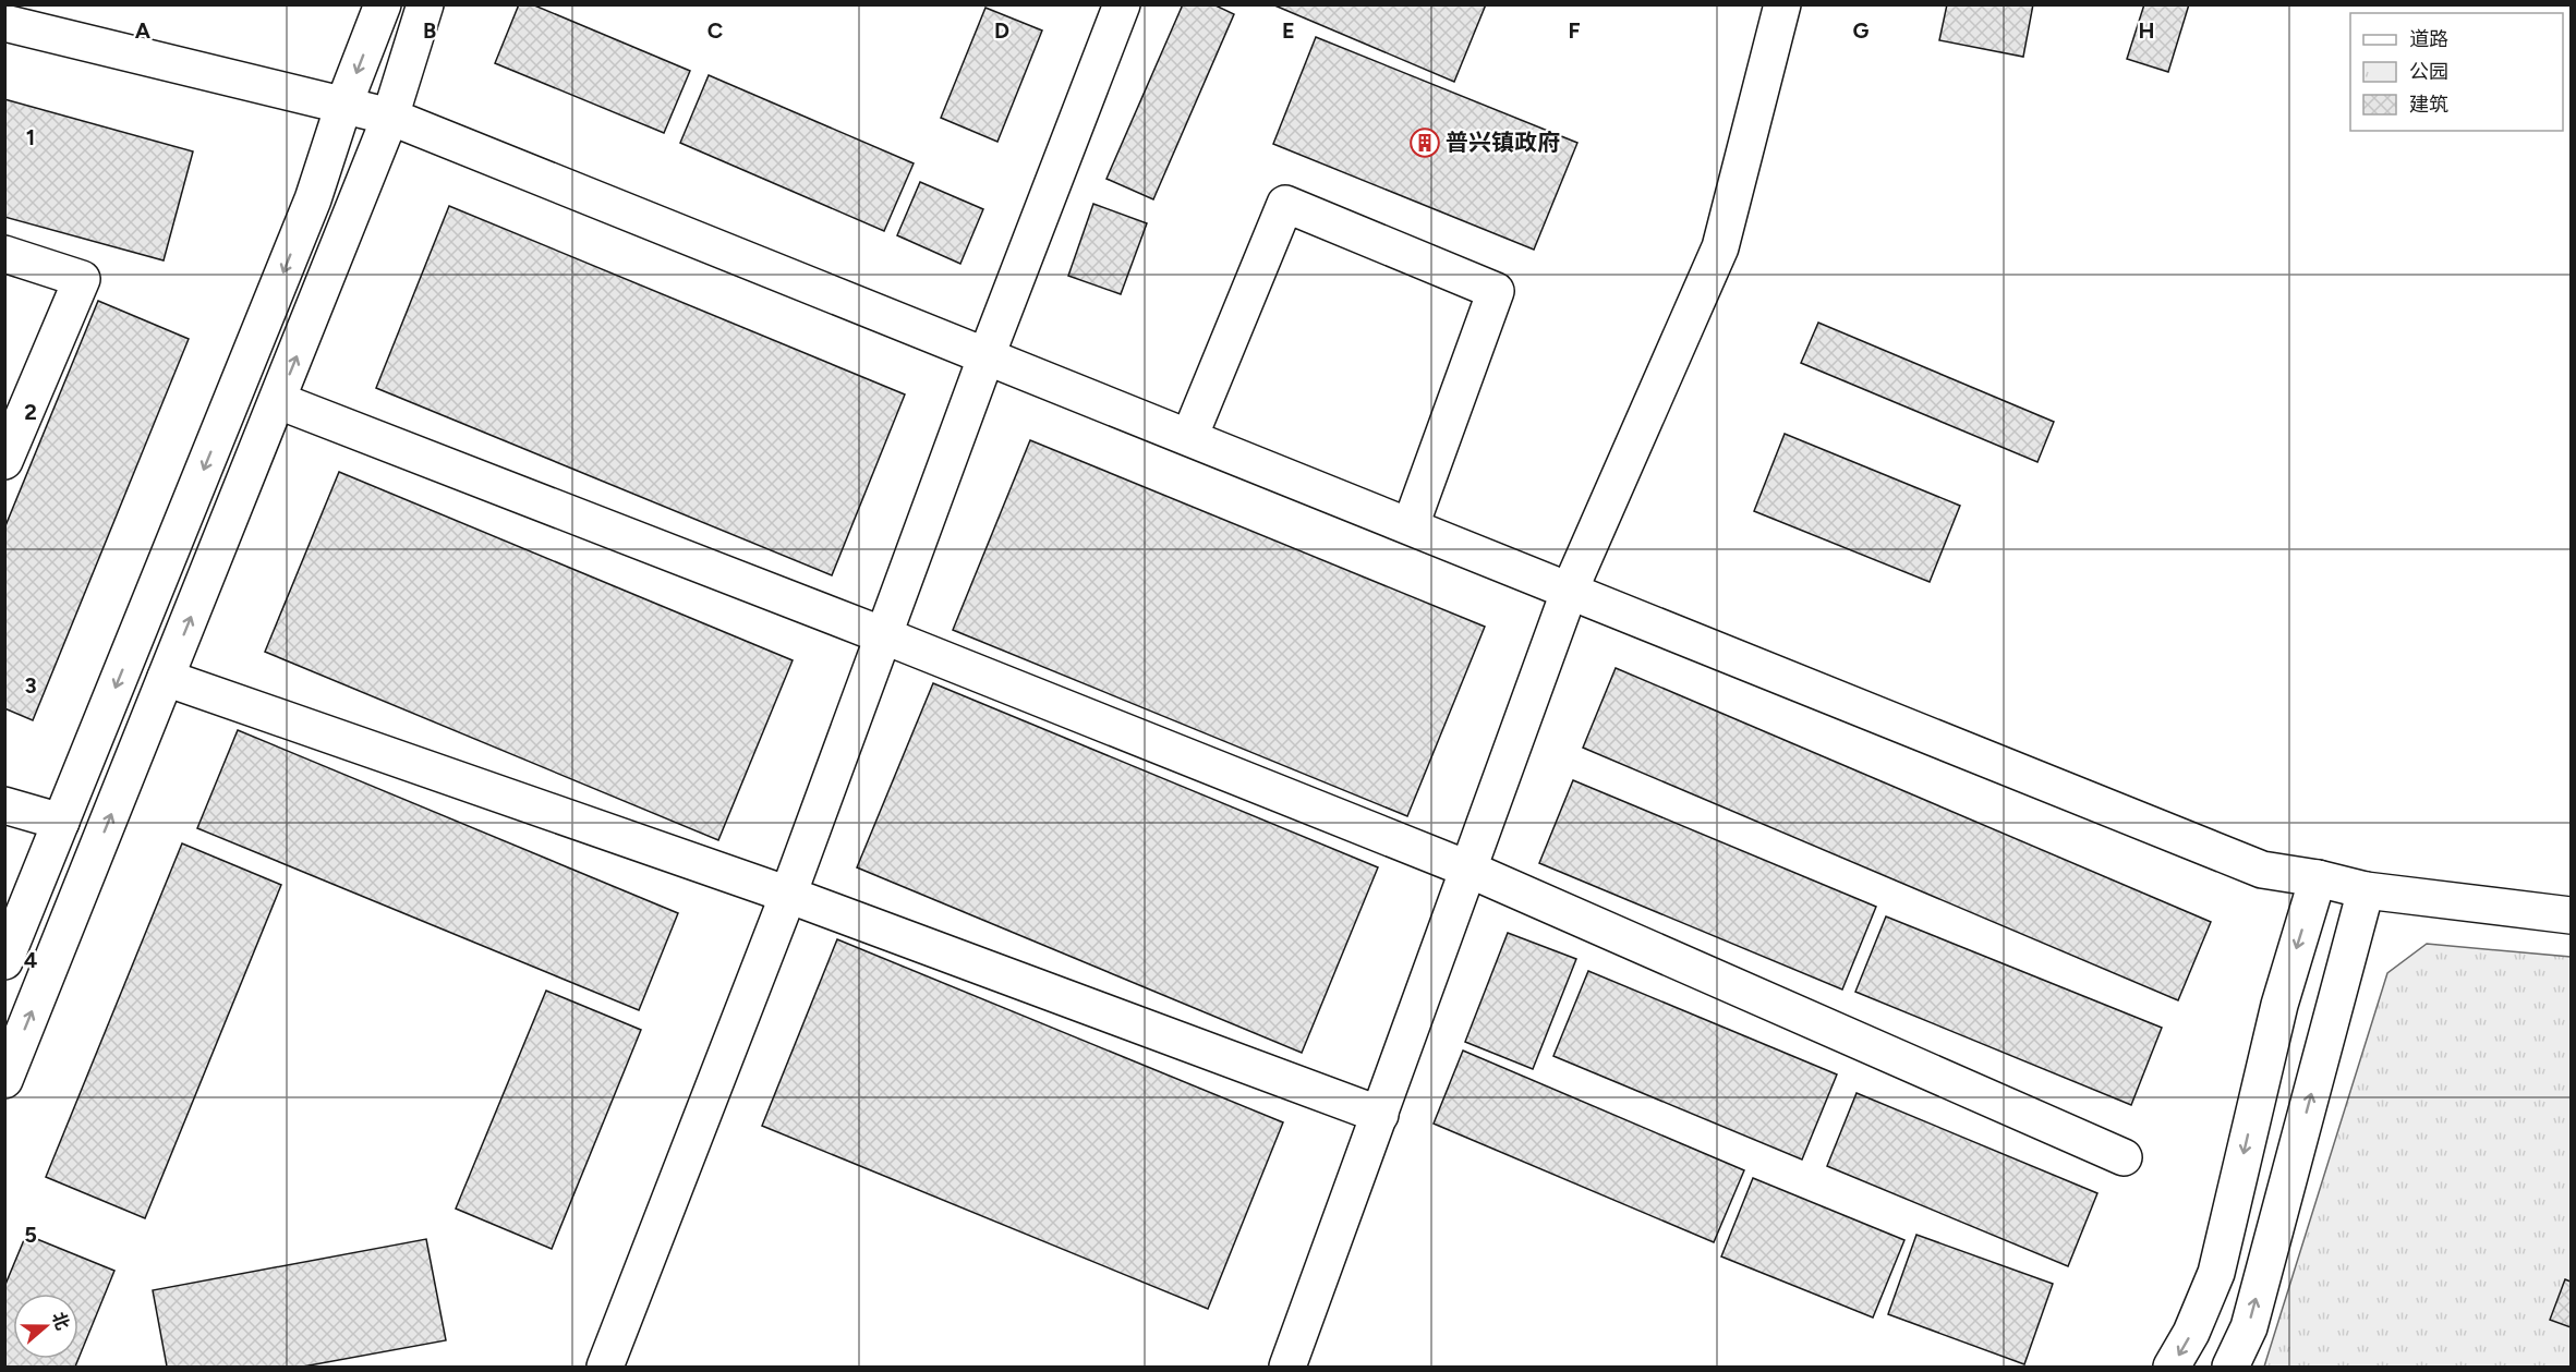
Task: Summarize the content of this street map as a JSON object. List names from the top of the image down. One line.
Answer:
{"places":{"building":["普兴镇政府"]},"legend":["道路","公园","建筑"],"north":"right","grid":{"columns":["A","B","C","D","E","F","G","H"],"rows":["1","2","3","4","5"]}}
